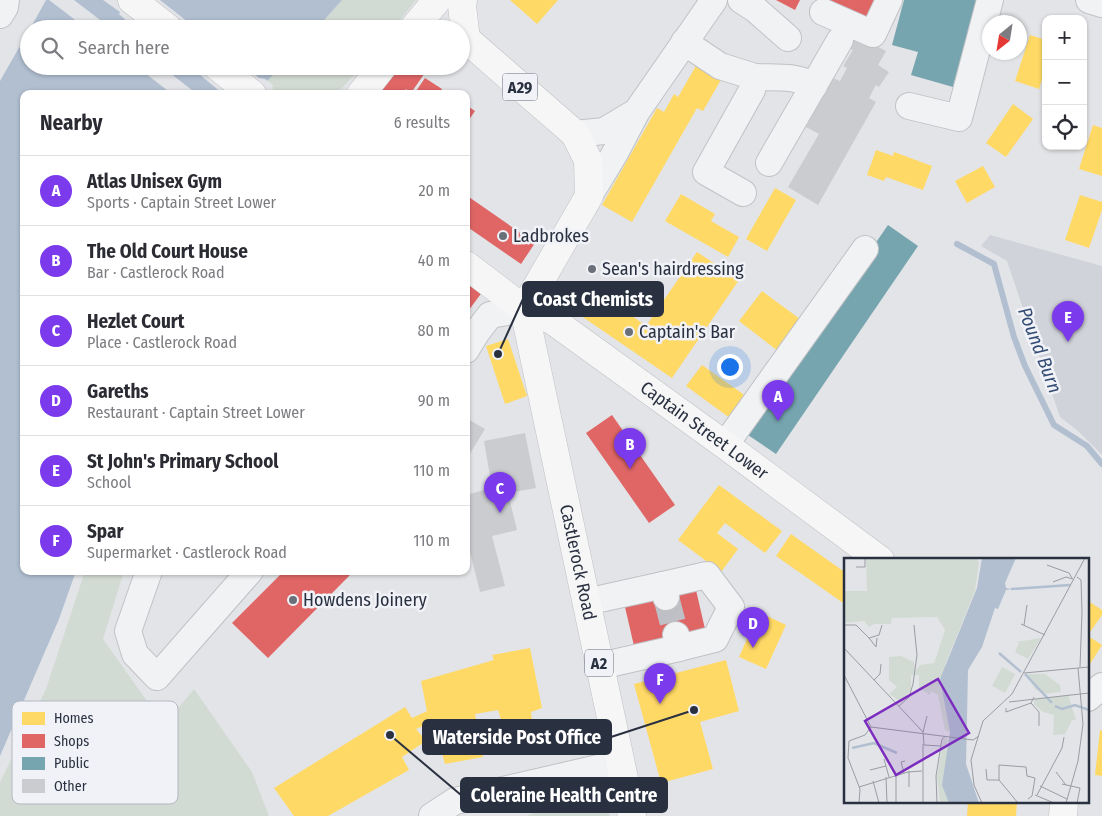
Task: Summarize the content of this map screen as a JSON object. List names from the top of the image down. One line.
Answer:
{"streets":{"main road":["A29","Captain Street Lower","Castlerock Road","A2"]},"crossings":[["Captain Street Lower","Castlerock Road"]],"water":["Pound Burn"],"places":["Ladbrokes","Sean's hairdressing","Captain's Bar","Coast Chemists","Howdens Joinery","Waterside Post Office","Coleraine Health Centre"],"legend":["Homes","Shops","Public","Other"],"north":"bottom left","page":{"map_buttons":["+","−"],"search":"Search here","heading":["Nearby","6 results"],"list":[{"mark":"A","name":"Atlas Unisex Gym","note":"Sports · Captain Street Lower","value":"20 m"},{"mark":"B","name":"The Old Court House","note":"Bar · Castlerock Road","value":"40 m"},{"mark":"C","name":"Hezlet Court","note":"Place · Castlerock Road","value":"80 m"},{"mark":"D","name":"Gareths","note":"Restaurant · Captain Street Lower","value":"90 m"},{"mark":"E","name":"St John's Primary School","note":"School","value":"110 m"},{"mark":"F","name":"Spar","note":"Supermarket · Castlerock Road","value":"110 m"}],"pins":["E","A","B","C","D","F"]}}
